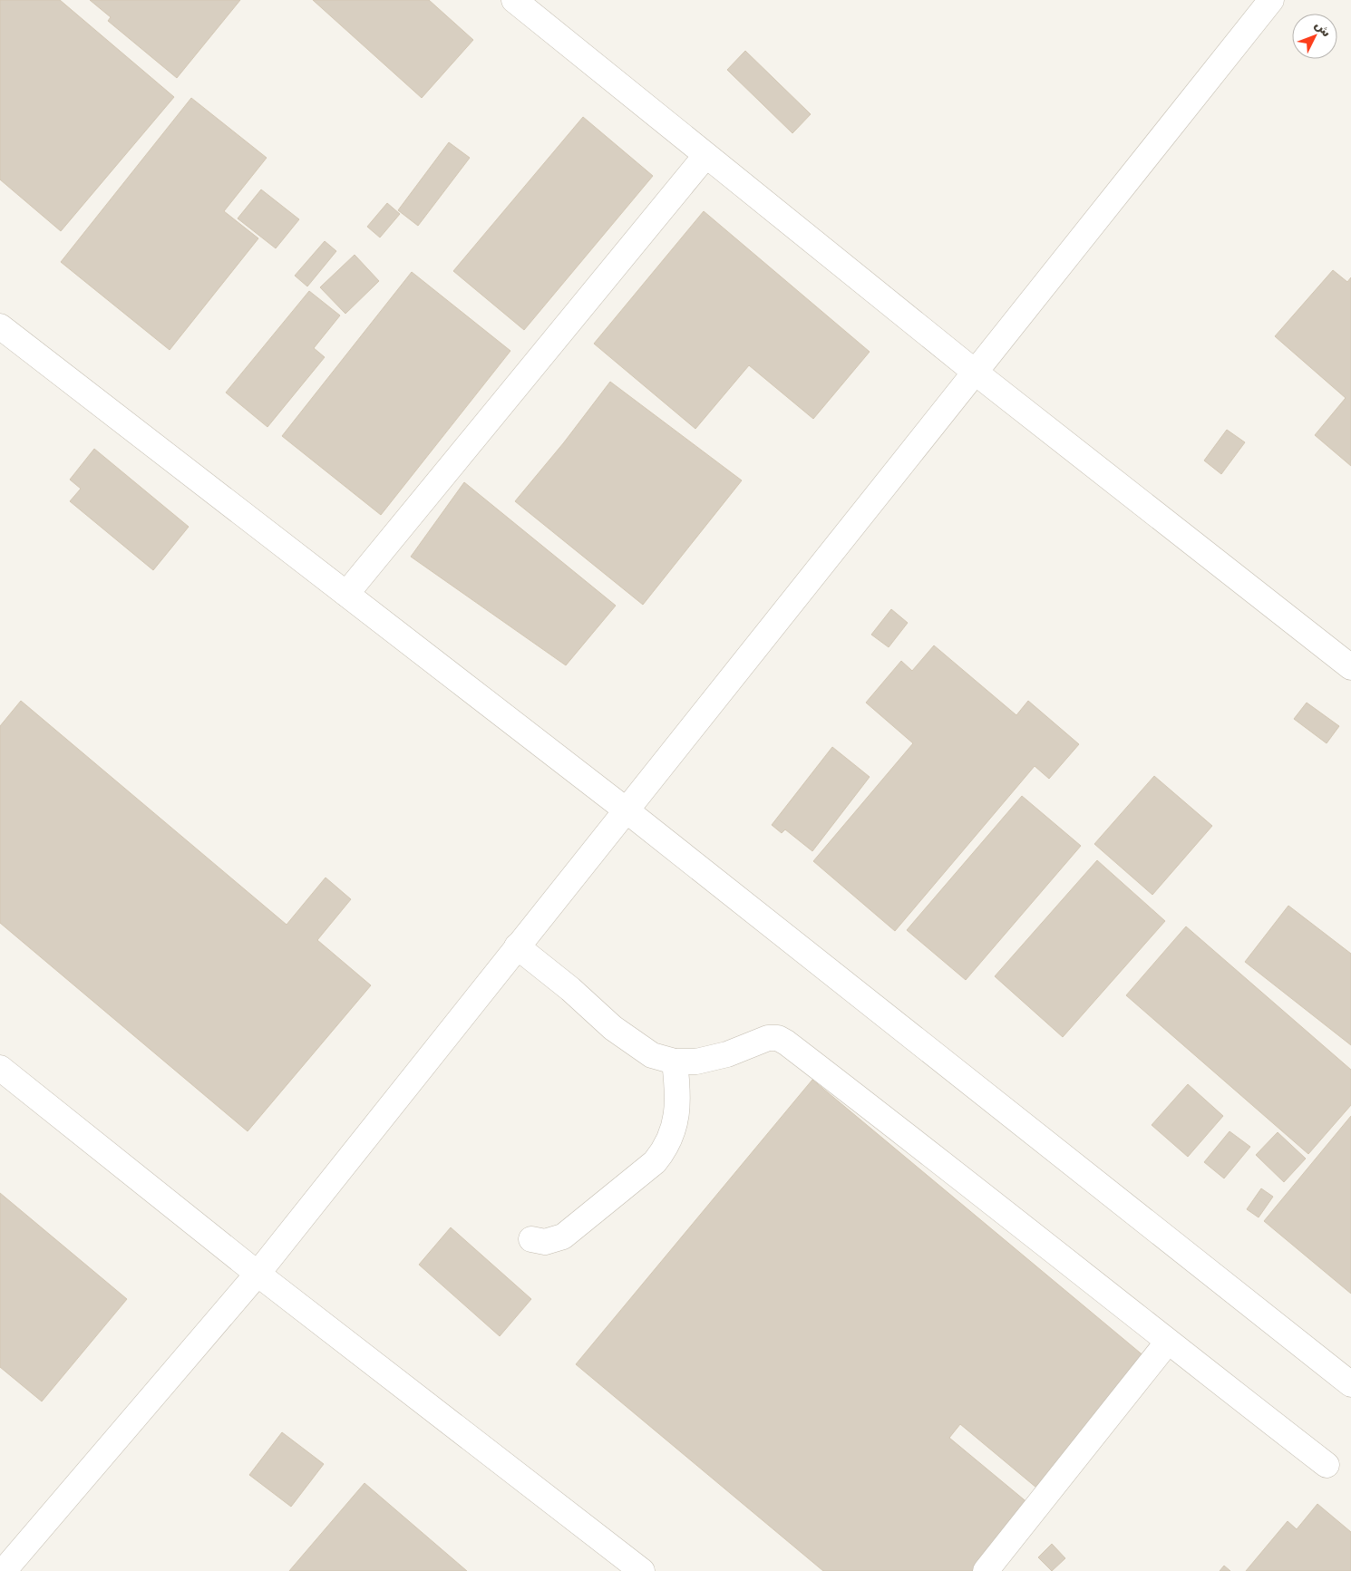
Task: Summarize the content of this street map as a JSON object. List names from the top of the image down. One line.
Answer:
{"north":"top right"}
